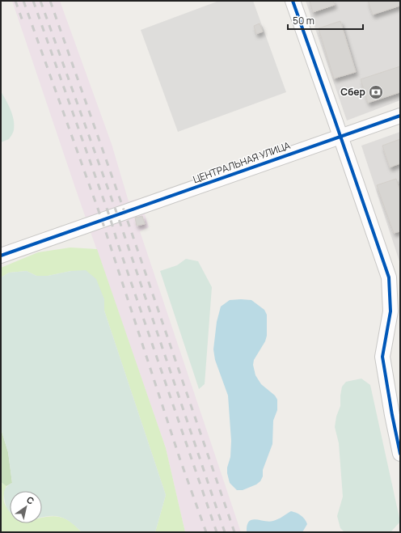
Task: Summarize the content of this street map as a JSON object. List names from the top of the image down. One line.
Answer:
{"streets":{"street":["ЦЕНТРАЛЬНАЯ УЛИЦА"]},"places":{"bank":["Сбер"]},"scale_bar":"50 m","north":"top right"}
